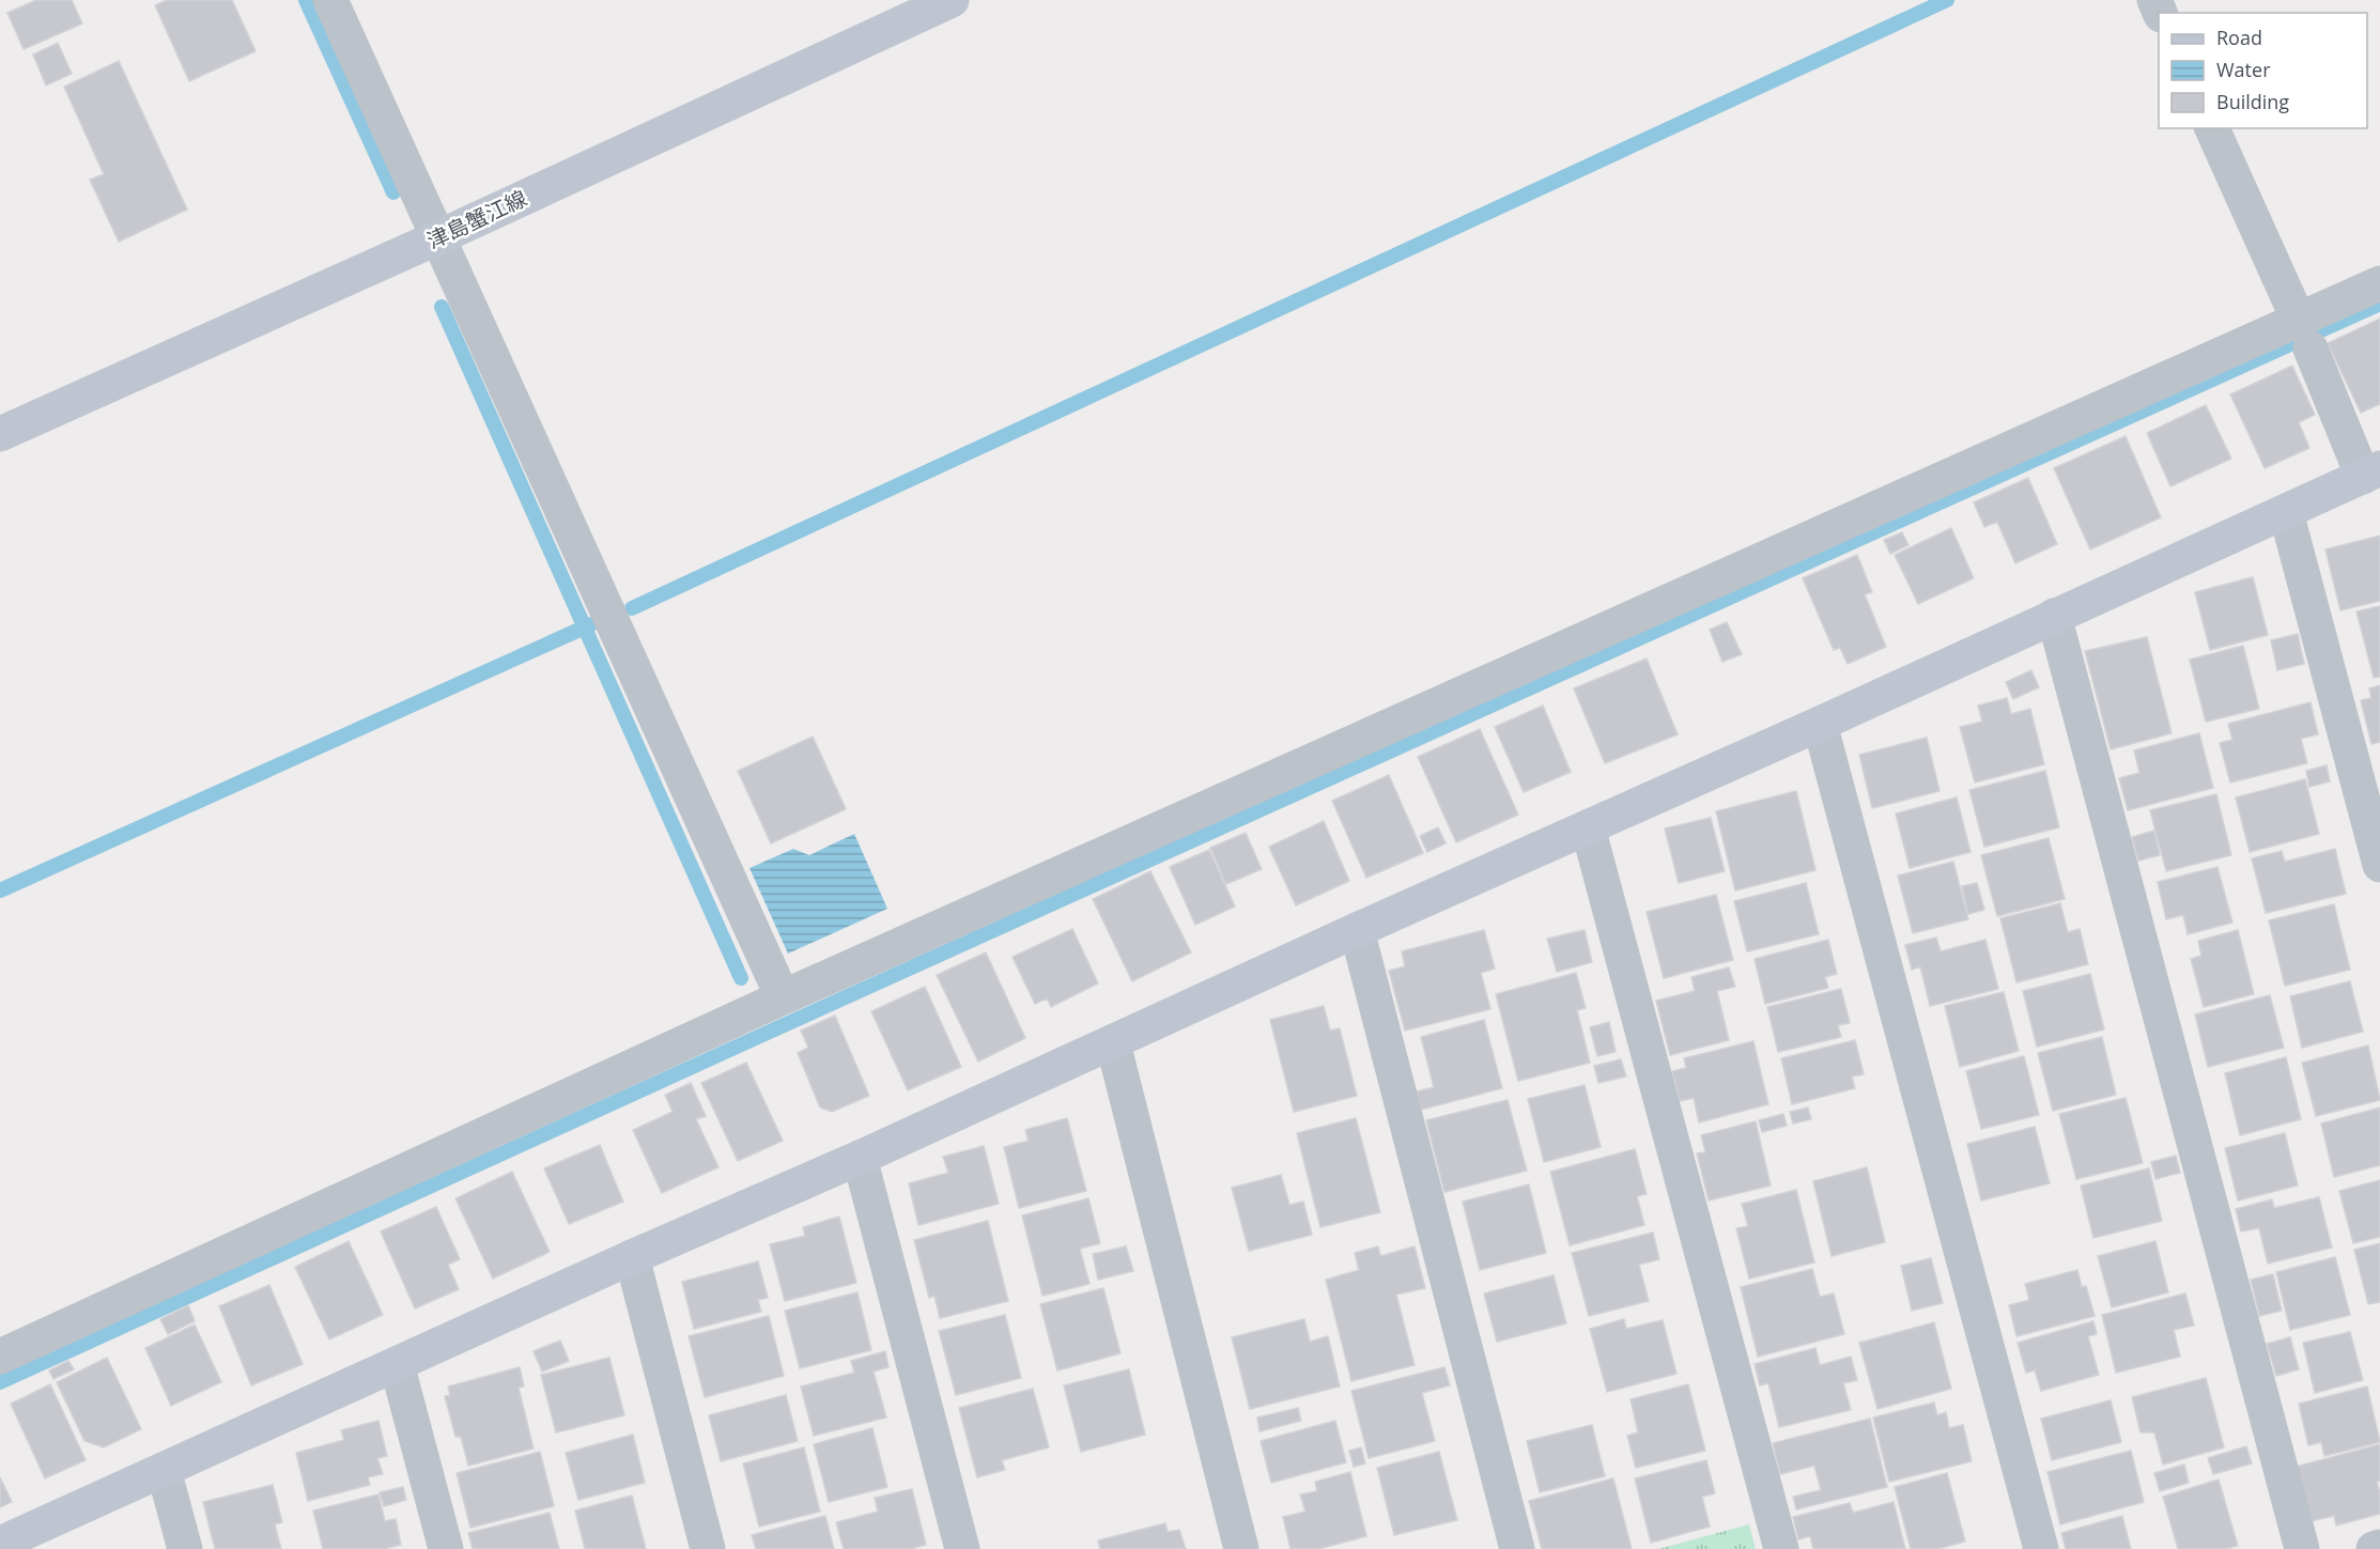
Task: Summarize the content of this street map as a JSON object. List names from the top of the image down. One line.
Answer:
{"streets":{"street":["津島蟹江線"]},"legend":["Road","Water","Building"]}
